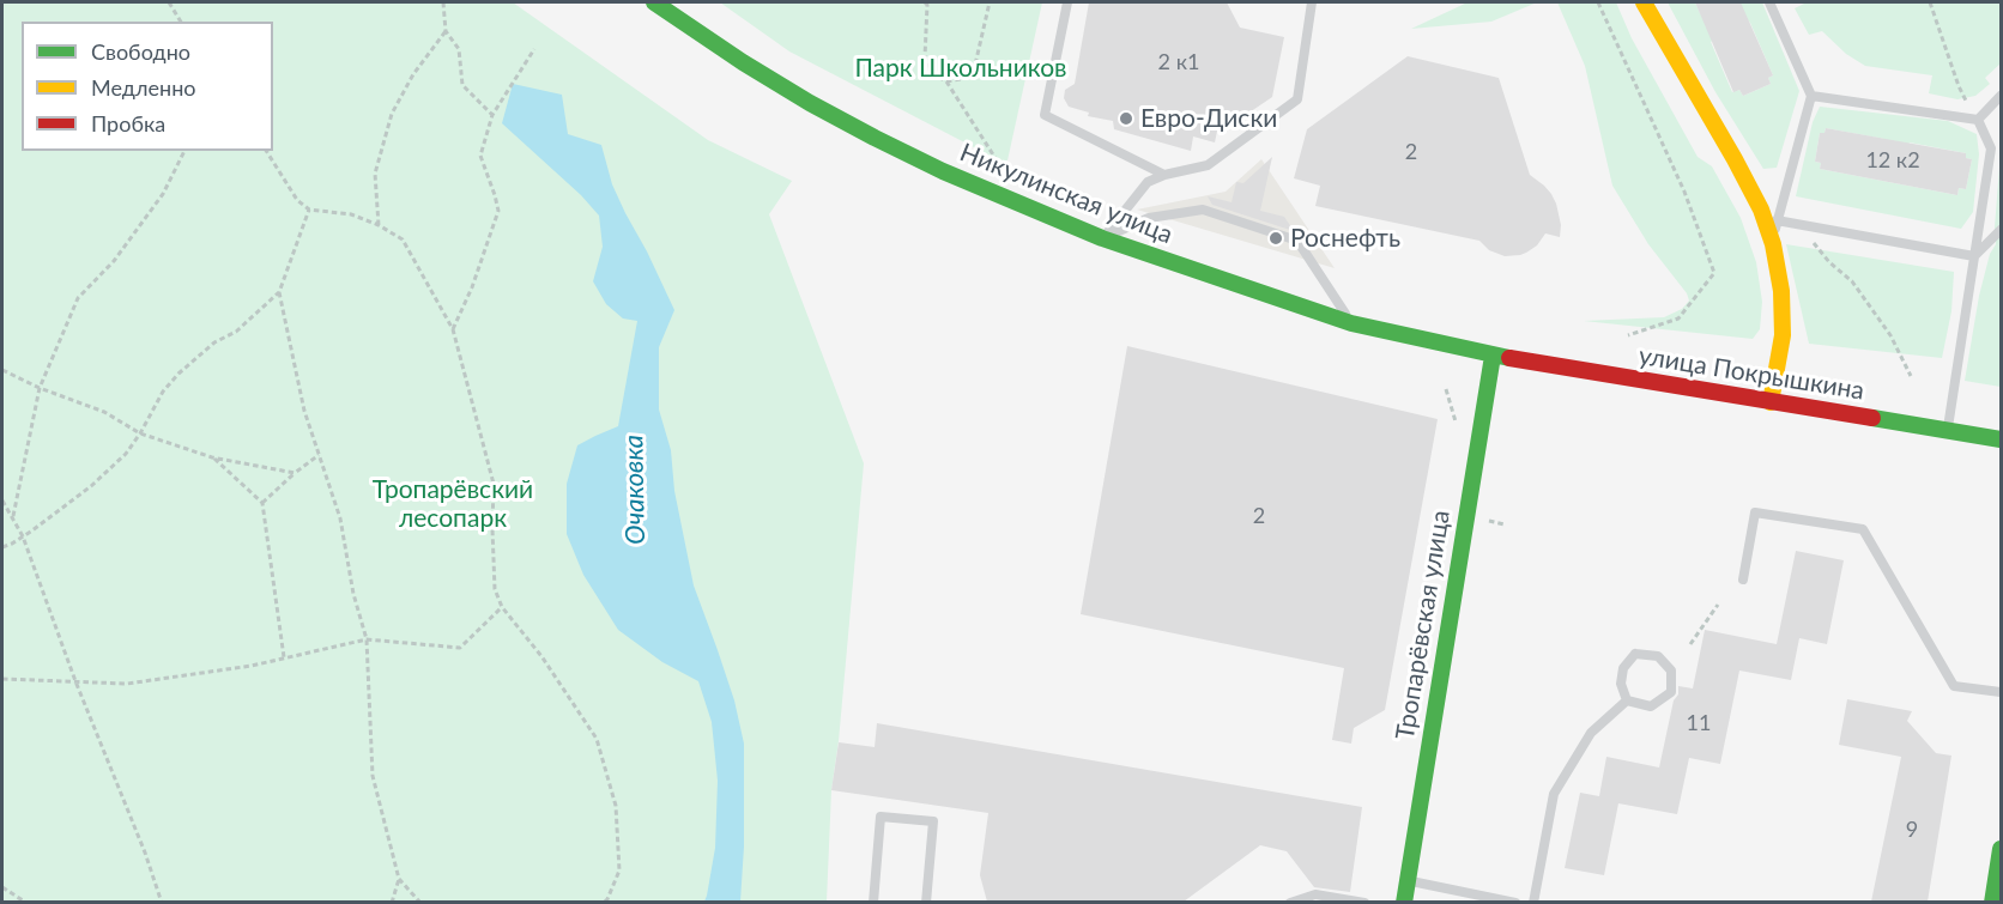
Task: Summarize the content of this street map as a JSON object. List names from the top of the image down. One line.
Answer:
{"streets":{"main road":["Никулинская улица","улица Покрышкина","Тропарёвская улица"]},"crossings":[["Никулинская улица","улица Покрышкина"],["Никулинская улица","Тропарёвская улица"],["улица Покрышкина","Тропарёвская улица"]],"water":["Очаковка"],"parks":["Парк Школьников","Тропарёвский лесопарк"],"places":["Евро-Диски","Роснефть"],"house_numbers":["2 к1","2","12 к2","2","11","9"],"legend":["Свободно","Медленно","Пробка"]}
